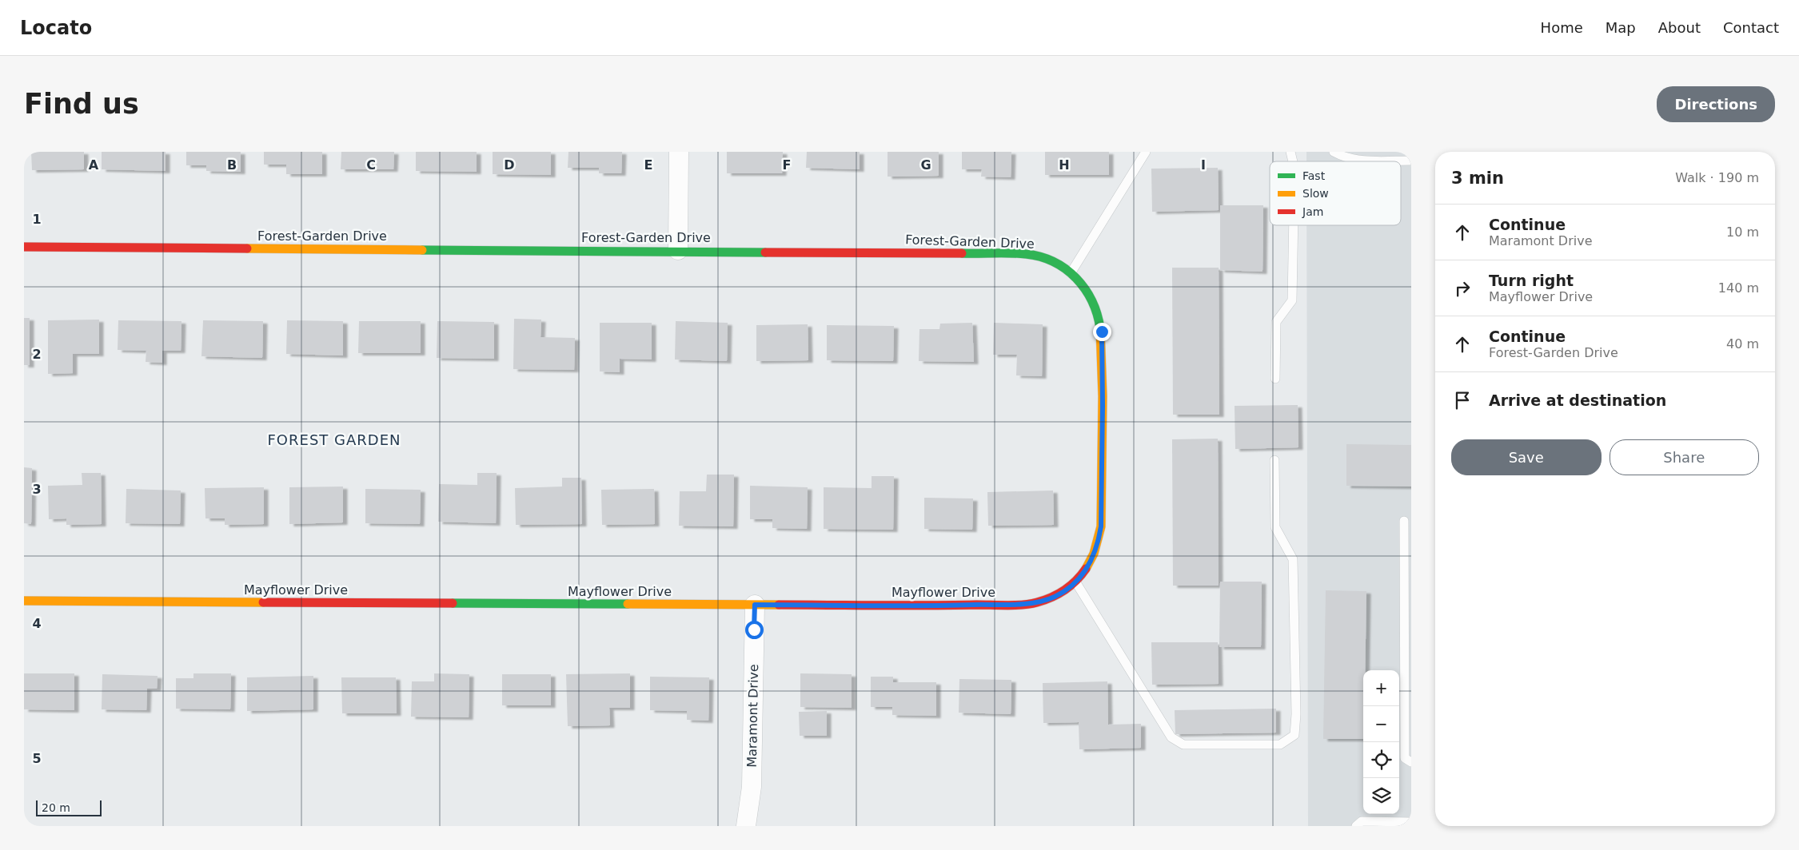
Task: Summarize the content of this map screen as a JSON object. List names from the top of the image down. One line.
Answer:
{"streets":{"street":["Forest-Garden Drive","Mayflower Drive","Maramont Drive"]},"crossings":[["Forest-Garden Drive","Mayflower Drive"],["Mayflower Drive","Maramont Drive"]],"districts":["FOREST GARDEN"],"legend":["Fast","Slow","Jam"],"scale_bar":"20 m","page":{"header":"Locato","nav":["Home","Map","About","Contact"],"buttons":["Directions",["Save","Share"]],"title":"Find us","heading":["3 min","Walk · 190 m"],"list":[["Continue","Maramont Drive","10 m"],["Turn right","Mayflower Drive","140 m"],["Continue","Forest-Garden Drive","40 m"],"Arrive at destination"],"map_buttons":["+","−"],"scale":"20 m"},"grid":{"columns":["A","B","C","D","E","F","G","H","I"],"rows":["1","2","3","4","5"]}}
